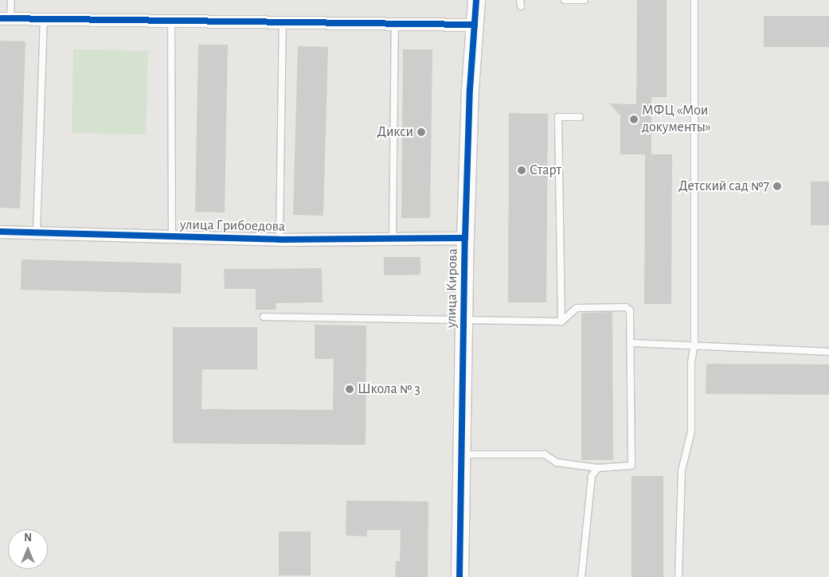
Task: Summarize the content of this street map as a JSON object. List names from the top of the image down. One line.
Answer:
{"streets":{"street":["улица Грибоедова","улица Кирова"]},"crossings":[["улица Грибоедова","улица Кирова"]],"places":["МФЦ «Мои документы»","Дикси","Старт","Детский сад №7","Школа № 3"],"north":"top"}
